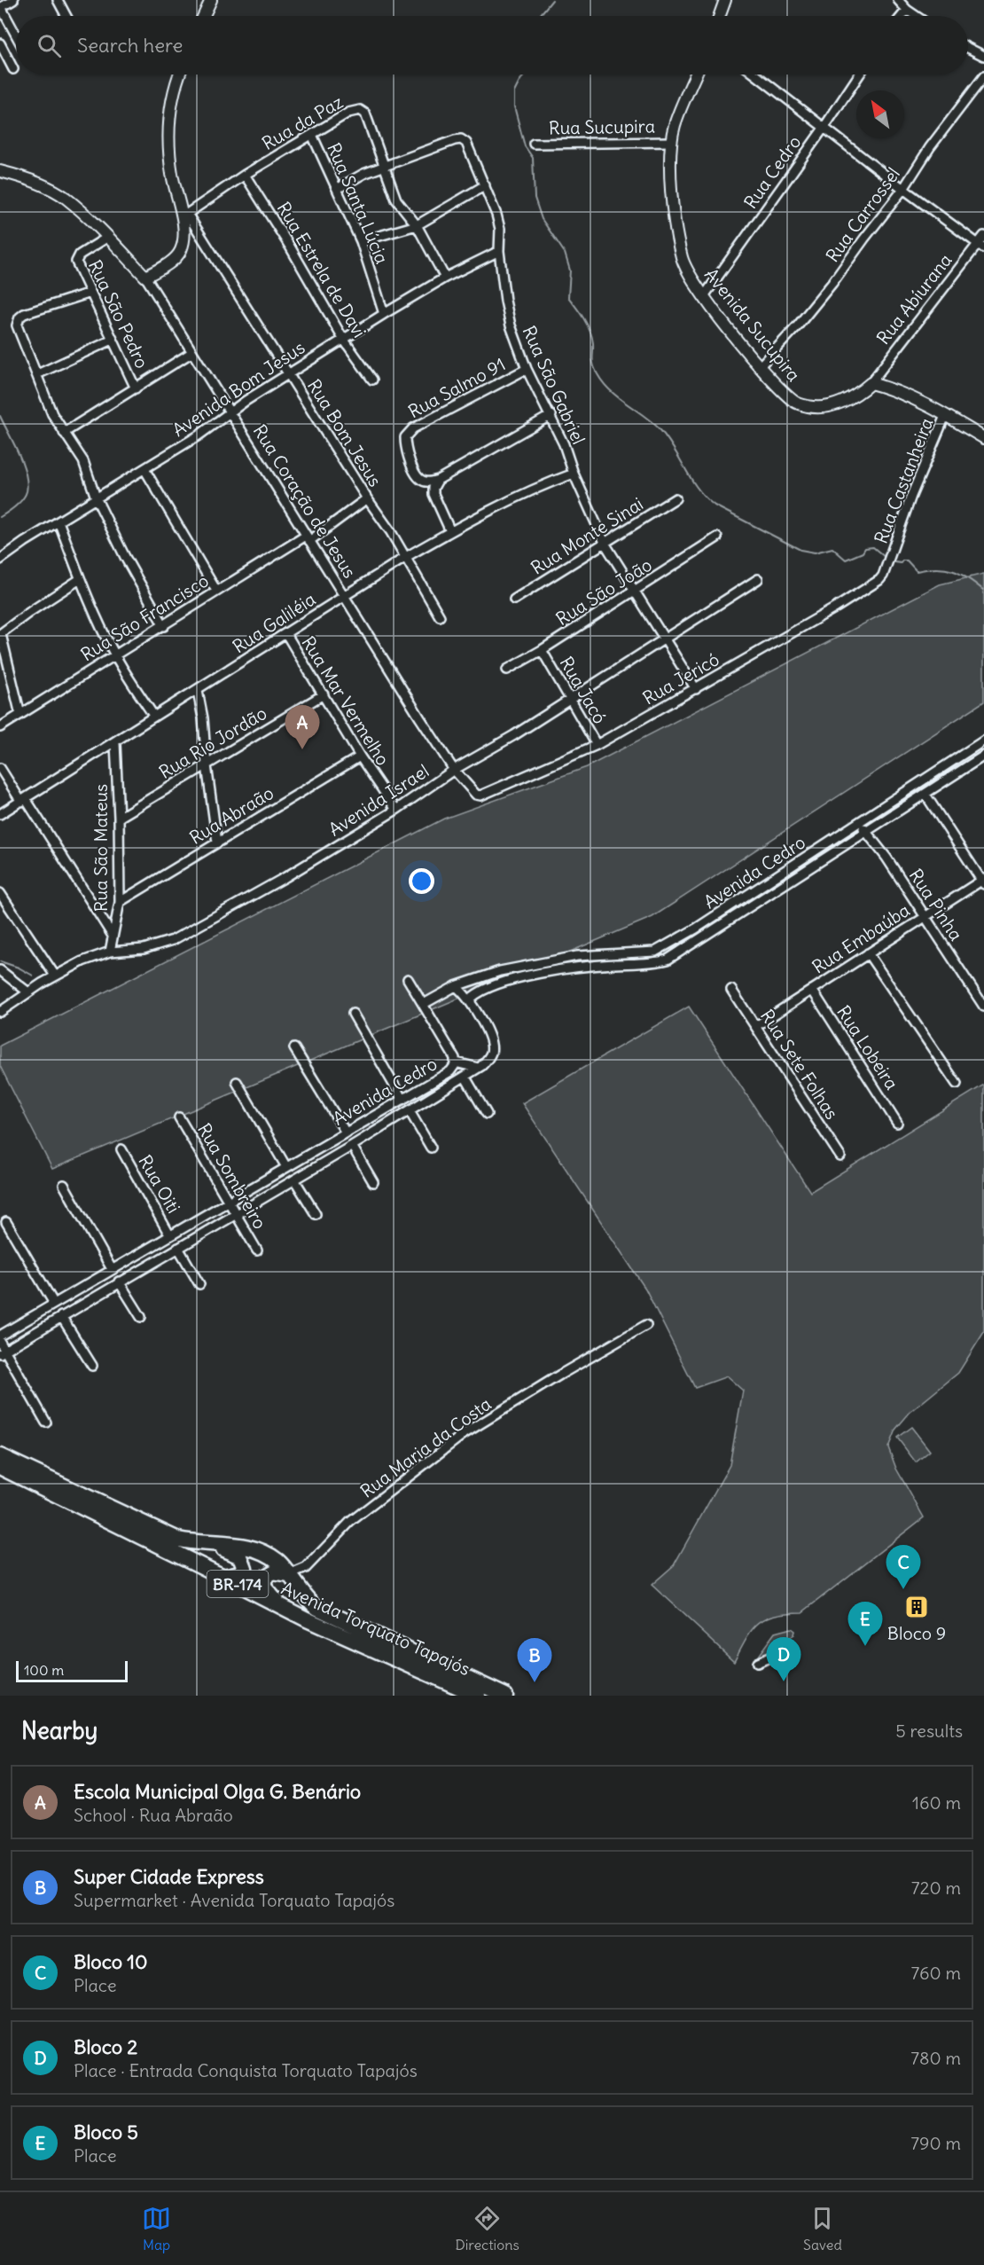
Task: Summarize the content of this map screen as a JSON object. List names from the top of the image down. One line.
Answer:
{"streets":{"highway":["BR-174","Avenida Torquato Tapajós"],"street":["Rua da Paz","Rua Sucupira","Rua Cedro","Rua Santa Lúcia","Rua Carrossel","Rua Estrela de Davi","Rua Abíurana","Rua São Pedro","Avenida Sucupira","Rua São Gabriel","Rua Salmo 91","Avenida Bom Jesus","Rua Bom Jesus","Rua Castanheira","Rua Coração de Jesus","Rua Monte Sinai","Rua São João","Rua São Francisco","Rua Galiléia","Rua Jericó","Rua Jacó","Rua Mar Vermelho","Rua Rio Jordão","Avenida Israel","Rua Abraão","Rua São Mateus","Avenida Cedro","Rua Pinha","Rua Embaúba","Rua Lobeira","Rua Sete Folhas","Rua Sombreiro","Rua Oiti","Rua Maria da Costa"]},"crossings":[["Rua da Paz","Rua Santa Lúcia"],["Rua da Paz","Rua Estrela de Davi"],["Rua da Paz","Rua São Gabriel"],["Rua da Paz","Avenida Bom Jesus"],["Rua da Paz","Rua Bom Jesus"],["Rua Sucupira","Avenida Sucupira"],["Rua Cedro","Avenida Sucupira"],["Rua Santa Lúcia","Avenida Bom Jesus"],["Rua Carrossel","Avenida Sucupira"],["Rua Estrela de Davi","Avenida Bom Jesus"],["Rua Abíurana","Avenida Sucupira"],["Rua São Pedro","Rua Coração de Jesus"],["Rua São Gabriel","Rua Salmo 91"],["Rua São Gabriel","Avenida Bom Jesus"],["Rua São Gabriel","Rua Monte Sinai"],["Rua São Gabriel","Rua São João"],["Rua São Gabriel","Rua Galiléia"],["Rua São Gabriel","Rua Jericó"],["Rua São Gabriel","Avenida Israel"],["Avenida Bom Jesus","Rua Bom Jesus"],["Avenida Bom Jesus","Rua Coração de Jesus"],["Rua Bom Jesus","Rua São Francisco"],["Rua Bom Jesus","Rua Galiléia"],["Rua Castanheira","Rua Jericó"],["Rua Coração de Jesus","Rua São Francisco"],["Rua Coração de Jesus","Rua Galiléia"],["Rua Coração de Jesus","Rua Jericó"],["Rua Coração de Jesus","Avenida Israel"],["Rua São João","Rua Jacó"],["Rua Galiléia","Rua Mar Vermelho"],["Rua Galiléia","Rua São Mateus"],["Rua Jericó","Rua Jacó"],["Rua Jacó","Avenida Israel"],["Rua Mar Vermelho","Rua Rio Jordão"],["Rua Mar Vermelho","Avenida Israel"],["Rua Mar Vermelho","Rua Abraão"],["Rua Rio Jordão","Rua São Mateus"],["Avenida Israel","Rua São Mateus"],["Rua Abraão","Rua São Mateus"],["Avenida Cedro","Rua Pinha"],["Avenida Cedro","Rua Sombreiro"],["Avenida Cedro","Rua Oiti"],["Rua Pinha","Rua Embaúba"],["Rua Embaúba","Rua Lobeira"],["Rua Embaúba","Rua Sete Folhas"],["Rua Maria da Costa","Avenida Torquato Tapajós"]],"places":{"building":["Bloco 9"]},"scale_bar":"100 m","north":"top left","page":{"search":"Search here","pins":["A","C","E","D","B"],"scale":"100 m","heading":["Nearby","5 results"],"list":[{"mark":"A","name":"Escola Municipal Olga G. Benário","note":"School · Rua Abraão","value":"160 m"},{"mark":"B","name":"Super Cidade Express","note":"Supermarket · Avenida Torquato Tapajós","value":"720 m"},{"mark":"C","name":"Bloco 10","note":"Place","value":"760 m"},{"mark":"D","name":"Bloco 2","note":"Place · Entrada Conquista Torquato Tapajós","value":"780 m"},{"mark":"E","name":"Bloco 5","note":"Place","value":"790 m"}],"nav":["Map","Directions","Saved"]}}
